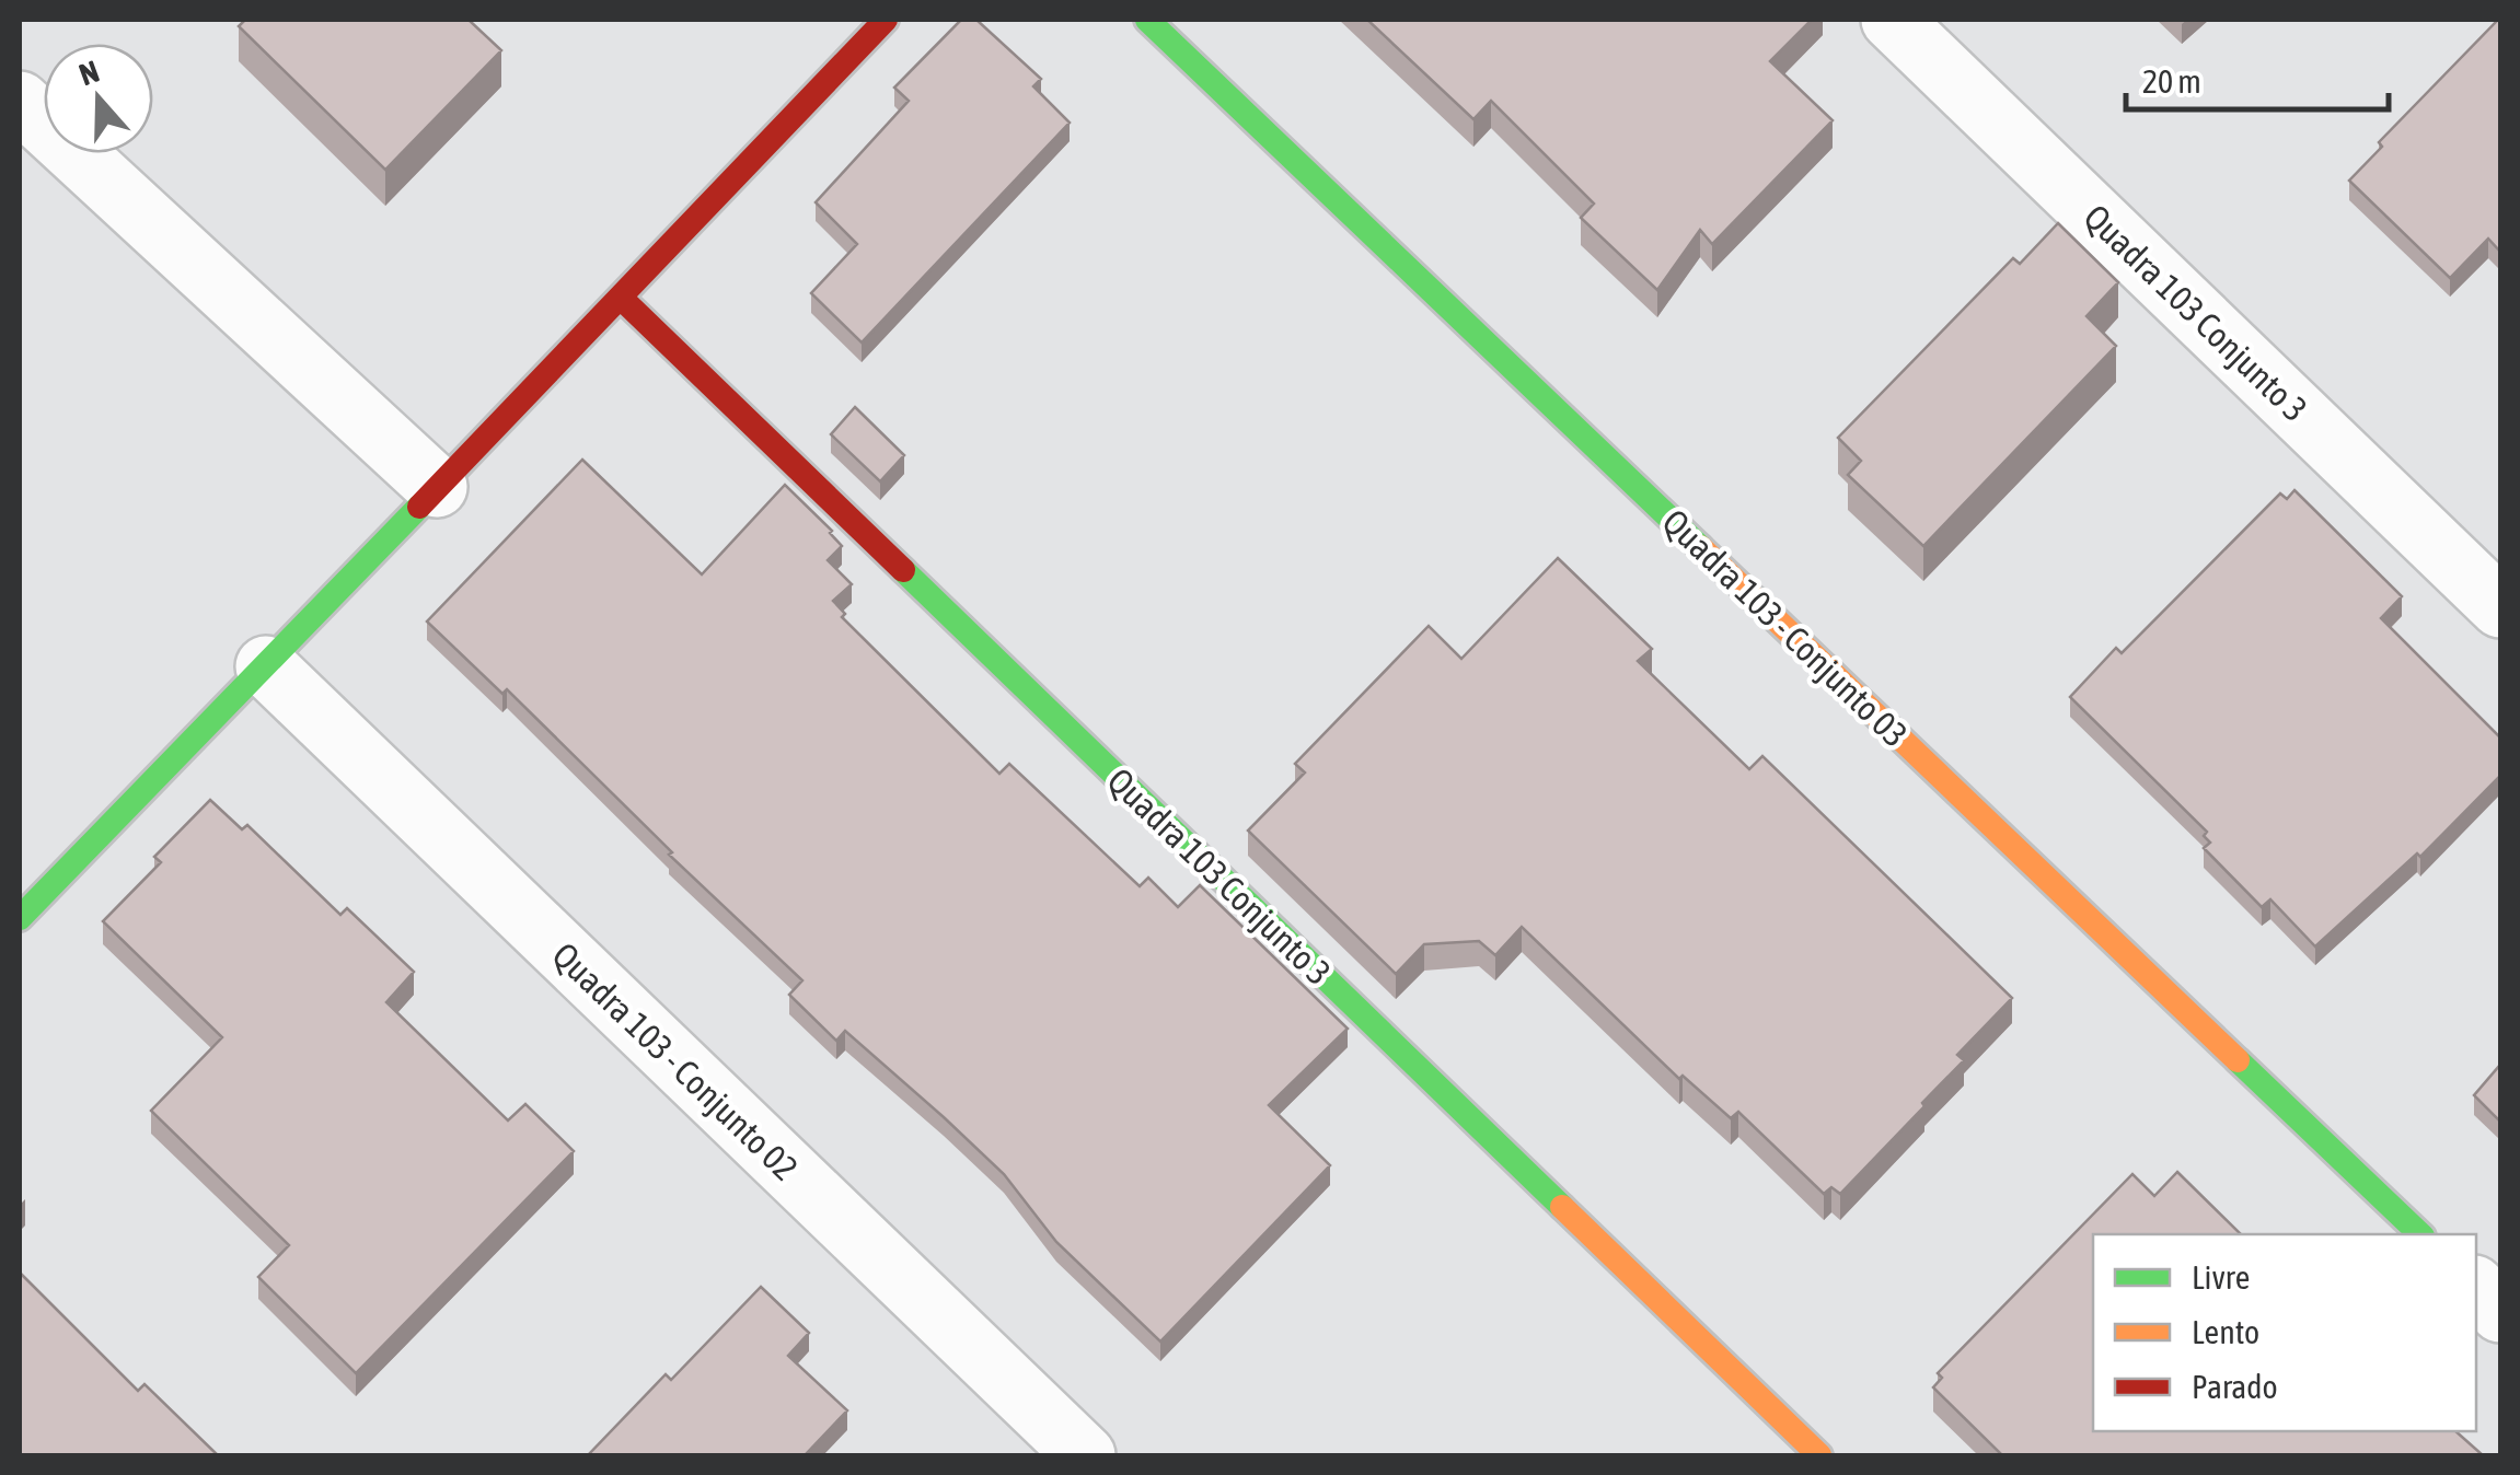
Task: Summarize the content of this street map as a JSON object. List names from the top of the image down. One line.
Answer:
{"streets":{"street":["Quadra 103 Conjunto 3","Quadra 103 - Conjunto 03","Quadra 103 - Conjunto 02"]},"legend":["Livre","Lento","Parado"],"scale_bar":"20 m","north":"top"}
